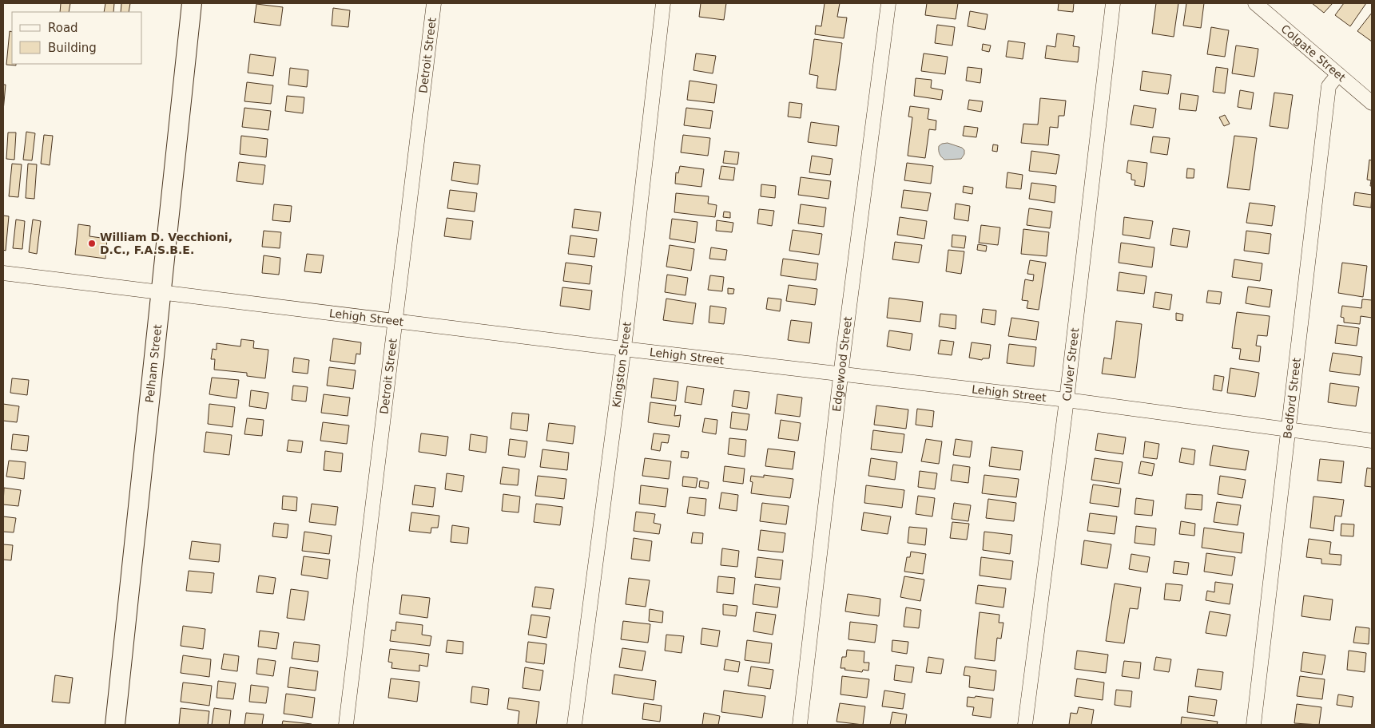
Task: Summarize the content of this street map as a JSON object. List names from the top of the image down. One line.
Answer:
{"streets":{"street":["Colgate Street","Detroit Street","Lehigh Street","Pelham Street","Kingston Street","Edgewood Street","Culver Street","Bedford Street"]},"crossings":[["Colgate Street","Bedford Street"],["Detroit Street","Lehigh Street"],["Lehigh Street","Pelham Street"],["Lehigh Street","Kingston Street"],["Lehigh Street","Edgewood Street"],["Lehigh Street","Culver Street"],["Lehigh Street","Bedford Street"]],"places":["William D. Vecchioni, D.C., F.A.S.B.E."],"legend":["Road","Building"]}
